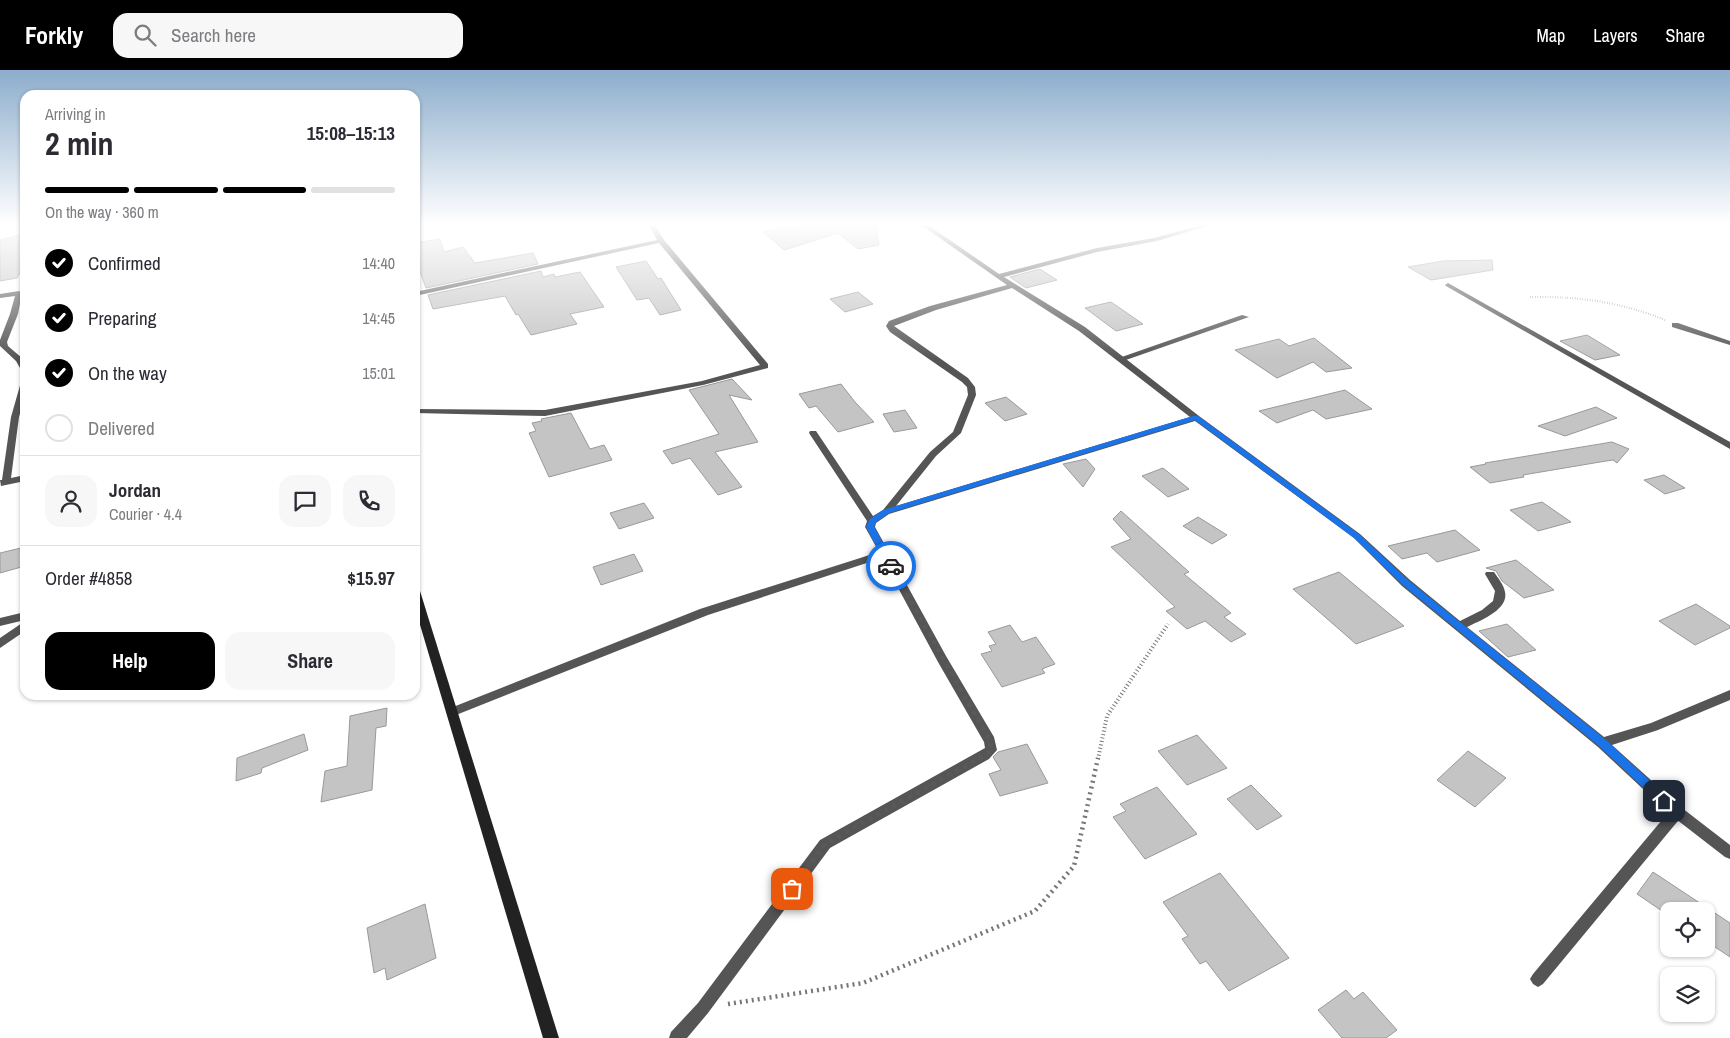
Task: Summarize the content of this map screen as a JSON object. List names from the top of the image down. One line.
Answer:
{"page":{"header":"Forkly","search":"Search here","nav":["Map","Layers","Share"],"heading":["2 min","Arriving in","15:08–15:13"],"panel":["Jordan","Courier · 4.4","Order #4858","$15.97"],"bar":"On the way · 360 m","list":[["Confirmed","14:40"],["Preparing","14:45"],["On the way","15:01"],"Delivered"],"buttons":["Help","Share"]}}
